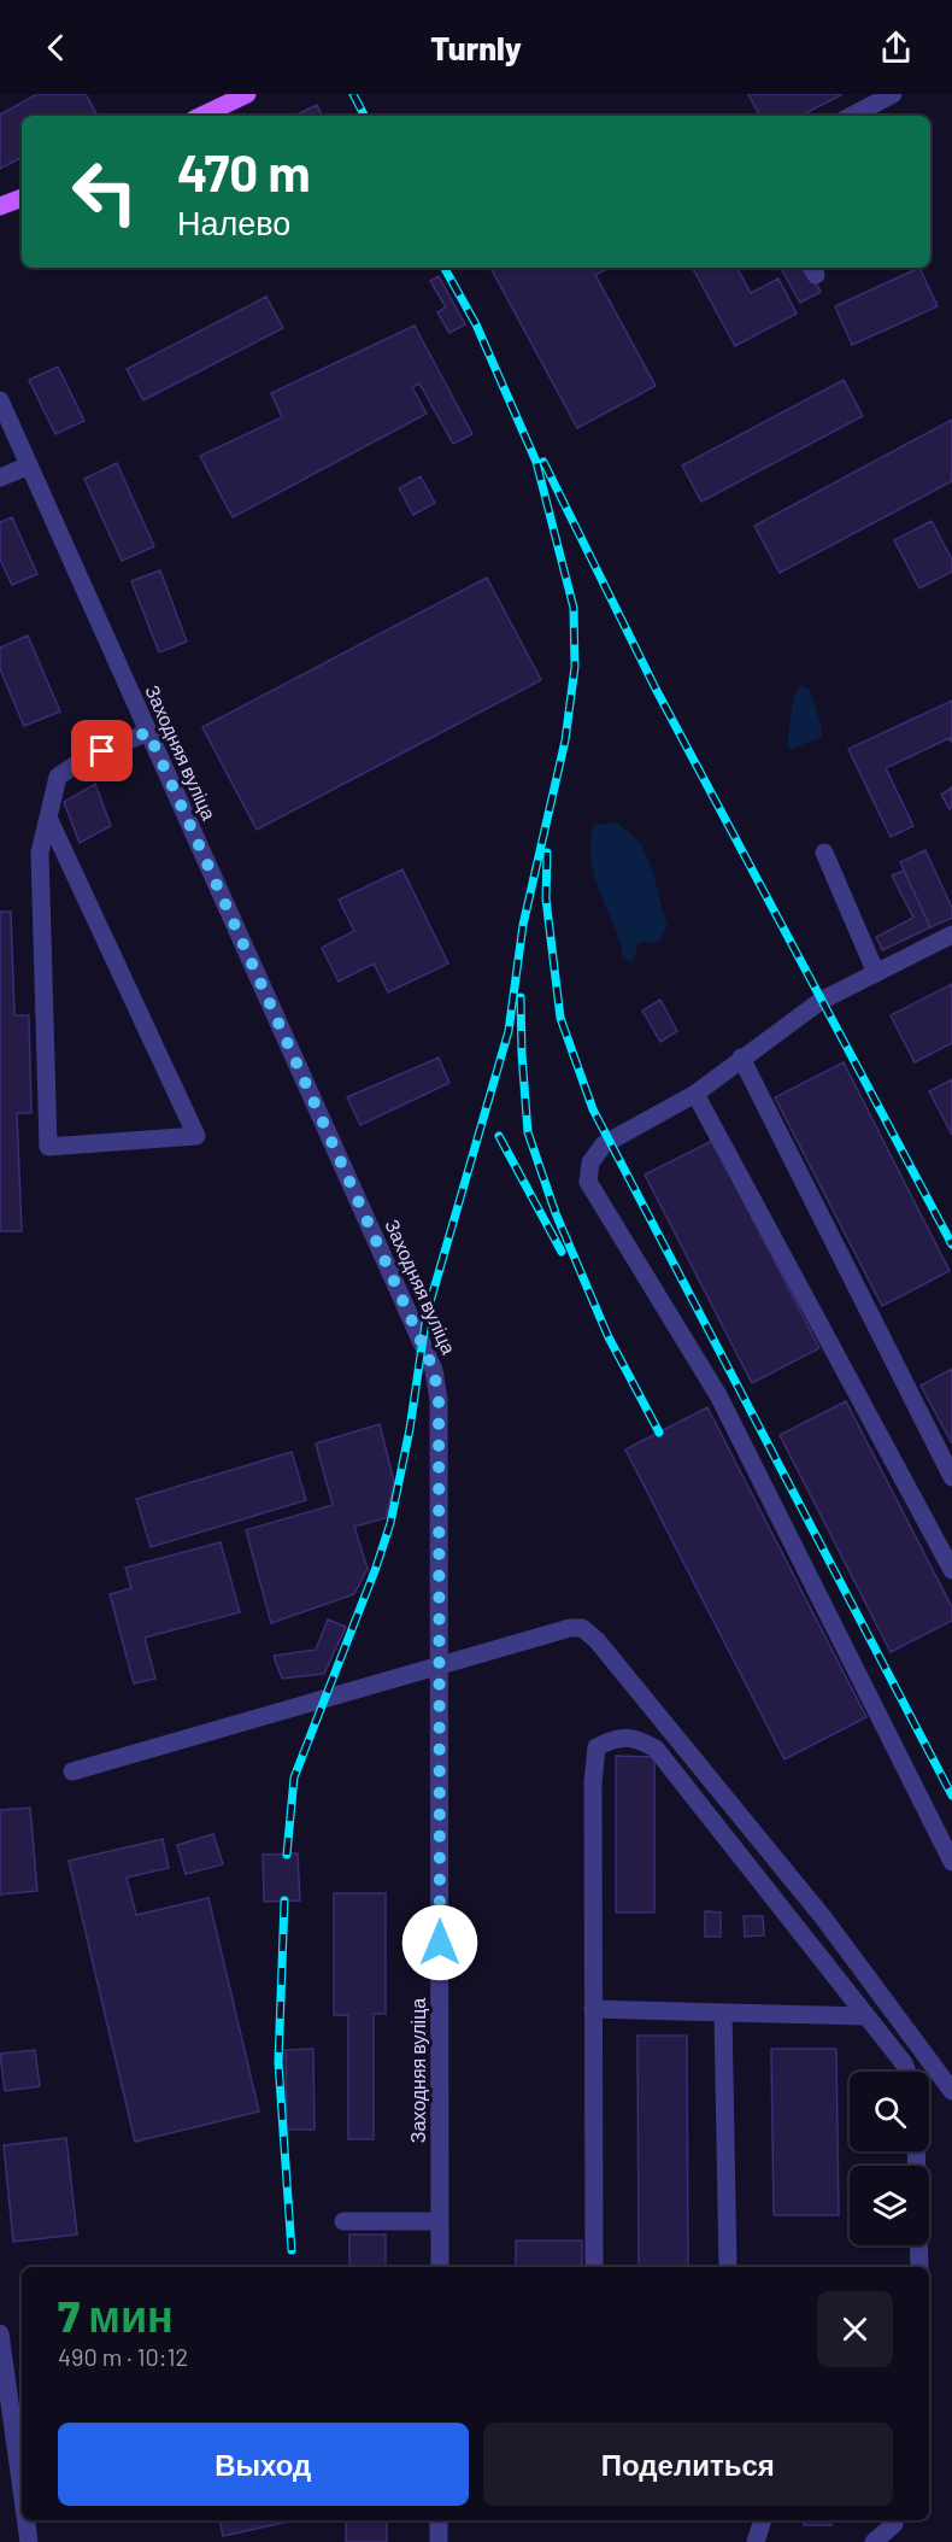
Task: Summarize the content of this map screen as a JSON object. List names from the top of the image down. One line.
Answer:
{"streets":{"street":["Заходняя вуліца"]},"page":{"header":"Turnly","turn":["470 m","Налево"],"heading":["7 мин","490 m · 10:12"],"buttons":["Выход","Поделиться"]}}
